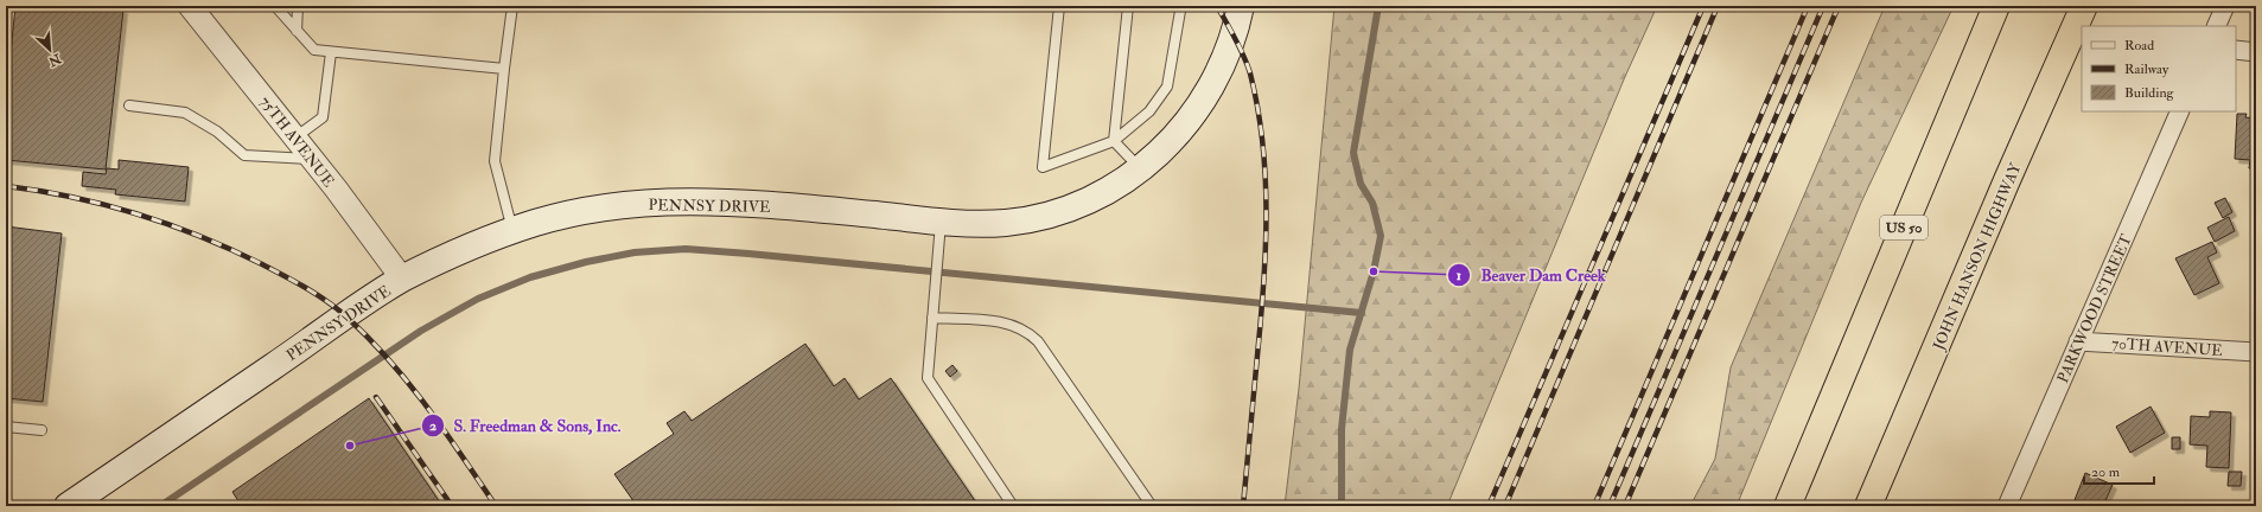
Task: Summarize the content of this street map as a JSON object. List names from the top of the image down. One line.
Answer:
{"streets":{"highway":["US 50","JOHN HANSON HIGHWAY"],"main road":["PENNSY DRIVE"],"street":["75TH AVENUE","PARKWOOD STREET","70TH AVENUE"]},"crossings":[["75TH AVENUE","PENNSY DRIVE"],["PARKWOOD STREET","70TH AVENUE"]],"places":["Beaver Dam Creek","S. Freedman & Sons, Inc."],"legend":["Road","Railway","Building"],"scale_bar":"20 m","north":"bottom right"}
